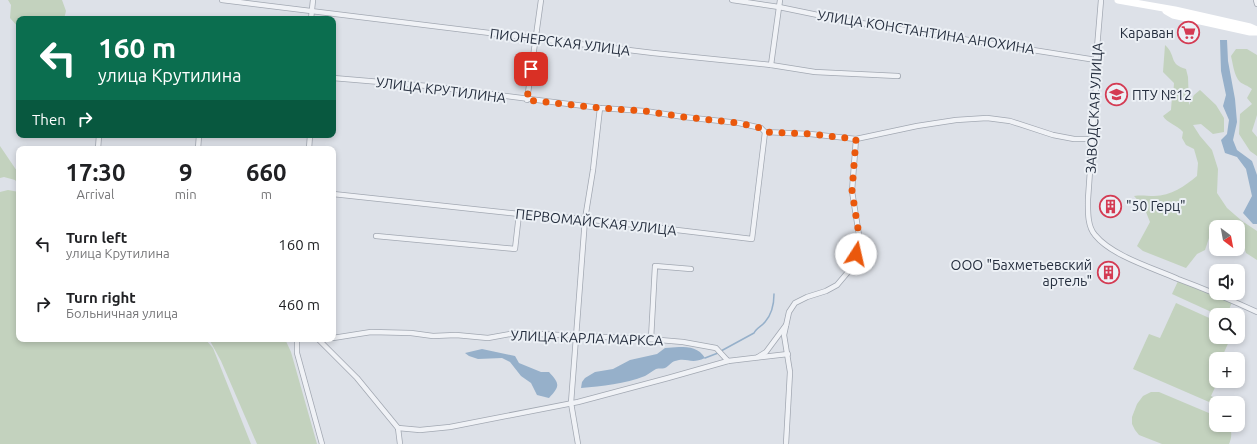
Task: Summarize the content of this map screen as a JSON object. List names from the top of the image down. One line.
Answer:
{"streets":{"street":["УЛИЦА КОНСТАНТИНА АНОХИНА","ПИОНЕРСКАЯ УЛИЦА","УЛИЦА КРУТИЛИНА","ЗАВОДСКАЯ УЛИЦА","ПЕРВОМАЙСКАЯ УЛИЦА","УЛИЦА КАРЛА МАРКСА"]},"crossings":[["УЛИЦА КОНСТАНТИНА АНОХИНА","ЗАВОДСКАЯ УЛИЦА"],["УЛИЦА КРУТИЛИНА","ЗАВОДСКАЯ УЛИЦА"],["УЛИЦА КРУТИЛИНА","ПЕРВОМАЙСКАЯ УЛИЦА"]],"places":{"supermarket":["Караван"],"school or university":["ПТУ №12"],"building":["\"50 Герц\"","ООО \"Бахметьевский артель\""]},"north":"bottom right","page":{"turn":["160 m","улица Крутилина"],"then":"Then","eta":["17:30","Arrival","9","min","660","m"],"list":[{"name":"Turn left","note":"улица Крутилина","value":"160 m"},{"name":"Turn right","note":"Больничная улица","value":"460 m"}],"map_buttons":["+","−"]}}
